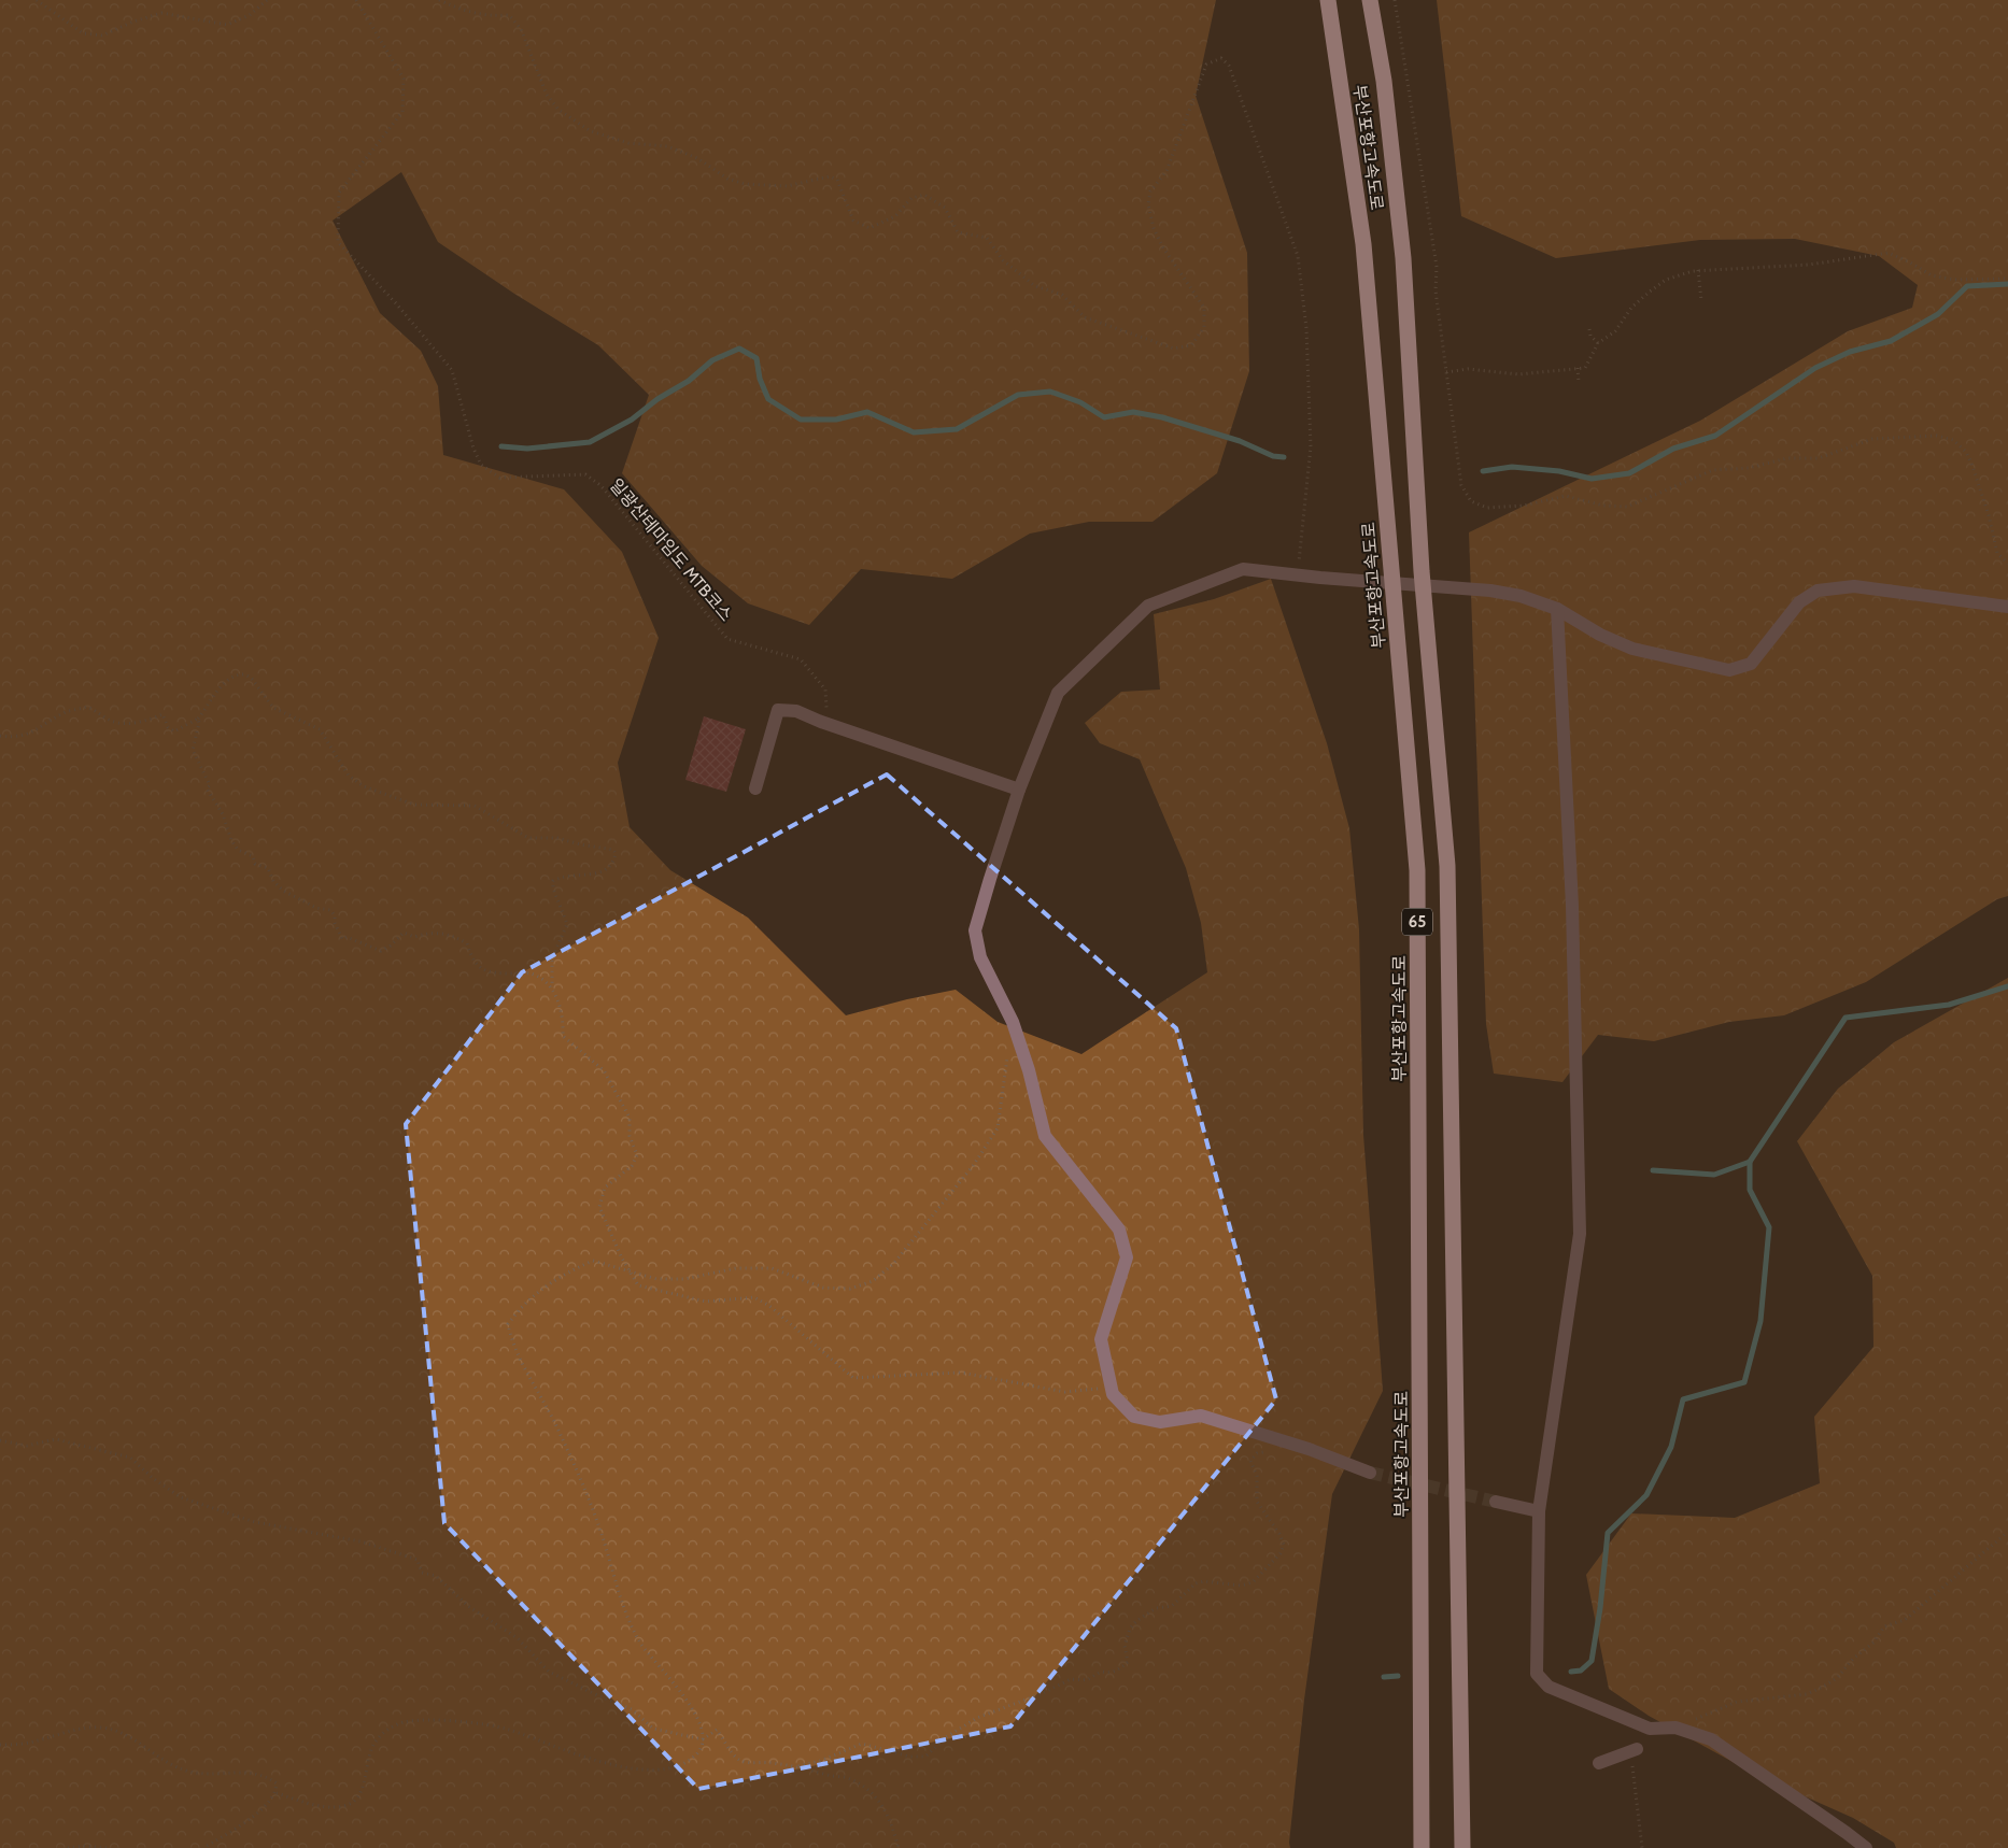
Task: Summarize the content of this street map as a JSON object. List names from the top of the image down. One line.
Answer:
{"streets":{"highway":["부산포항고속도로","65"],"path":["일광산테마임도 MTB코스"]}}
